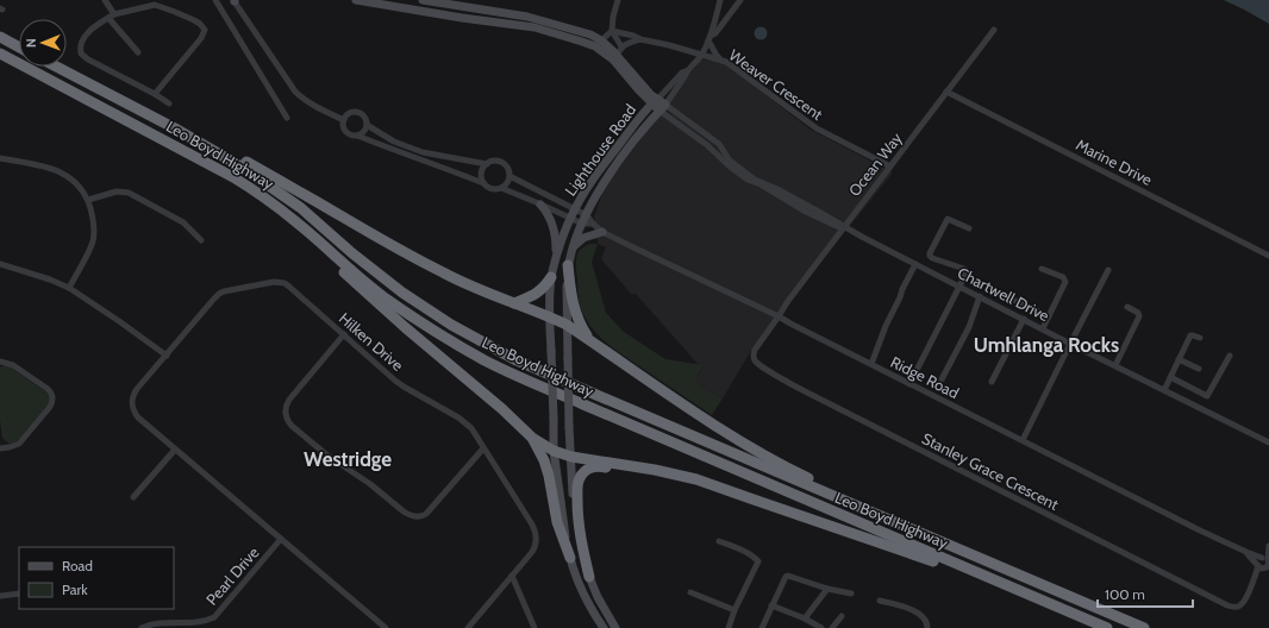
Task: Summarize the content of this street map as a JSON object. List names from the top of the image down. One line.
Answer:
{"streets":{"highway":["Leo Boyd Highway"],"street":["Weaver Crescent","Lighthouse Road","Marine Drive","Ocean Way","Chartwell Drive","Hilken Drive","Ridge Road","Stanley Grace Crescent","Pearl Drive"]},"crossings":[["Weaver Crescent","Lighthouse Road"],["Weaver Crescent","Ocean Way"],["Lighthouse Road","Chartwell Drive"],["Lighthouse Road","Ridge Road"],["Marine Drive","Ocean Way"],["Ocean Way","Chartwell Drive"],["Ocean Way","Ridge Road"],["Ocean Way","Stanley Grace Crescent"],["Hilken Drive","Pearl Drive"],["Ridge Road","Stanley Grace Crescent"]],"districts":["Umhlanga Rocks","Westridge"],"legend":["Road","Park"],"scale_bar":"100 m","north":"left"}
